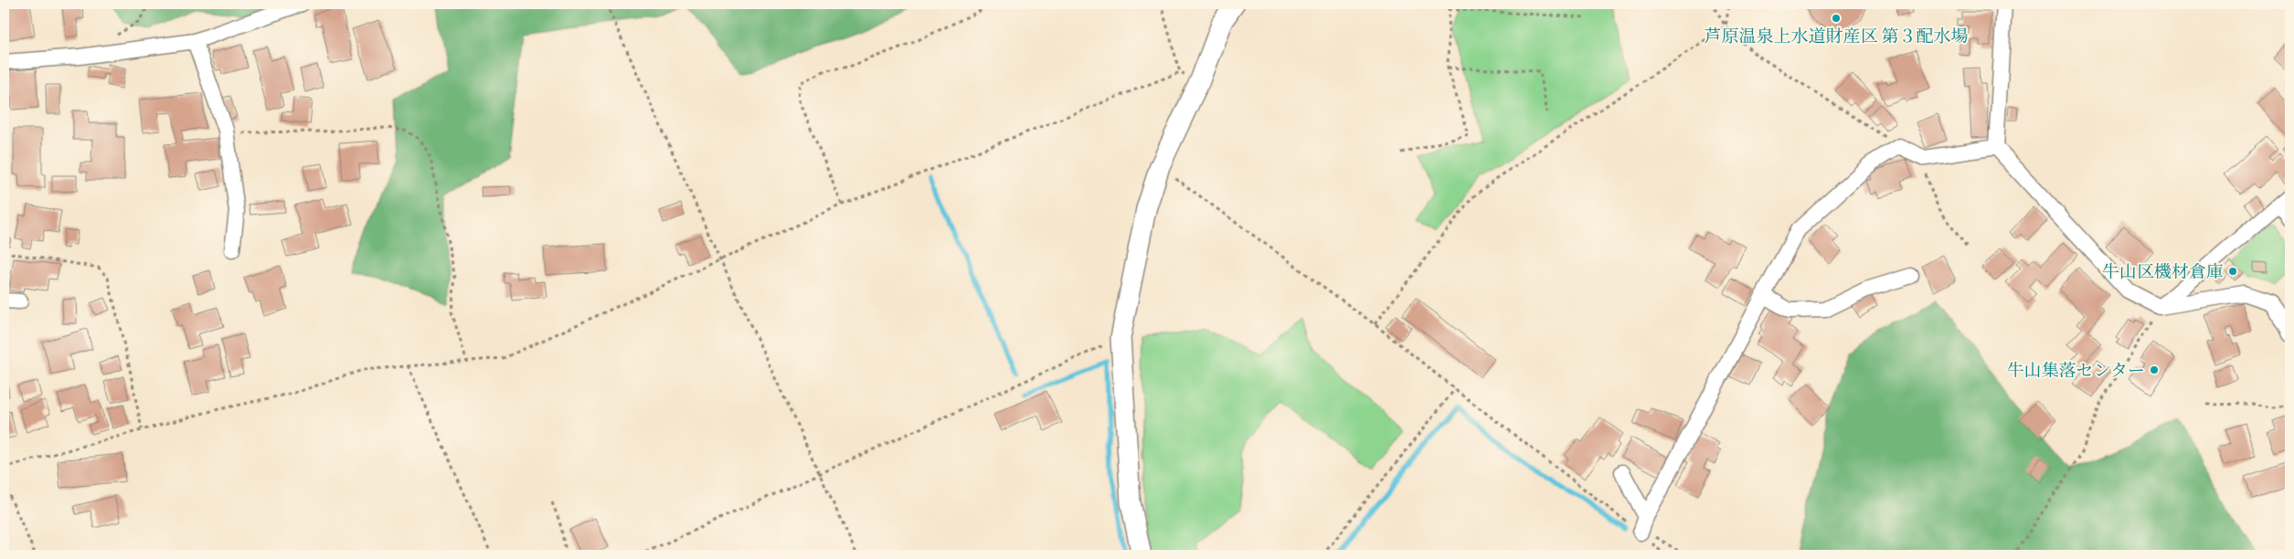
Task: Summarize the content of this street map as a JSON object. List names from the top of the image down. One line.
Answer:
{"places":["芦原温泉上水道財産区 第３配水場","牛山区機材倉庫","牛山集落センター"]}
